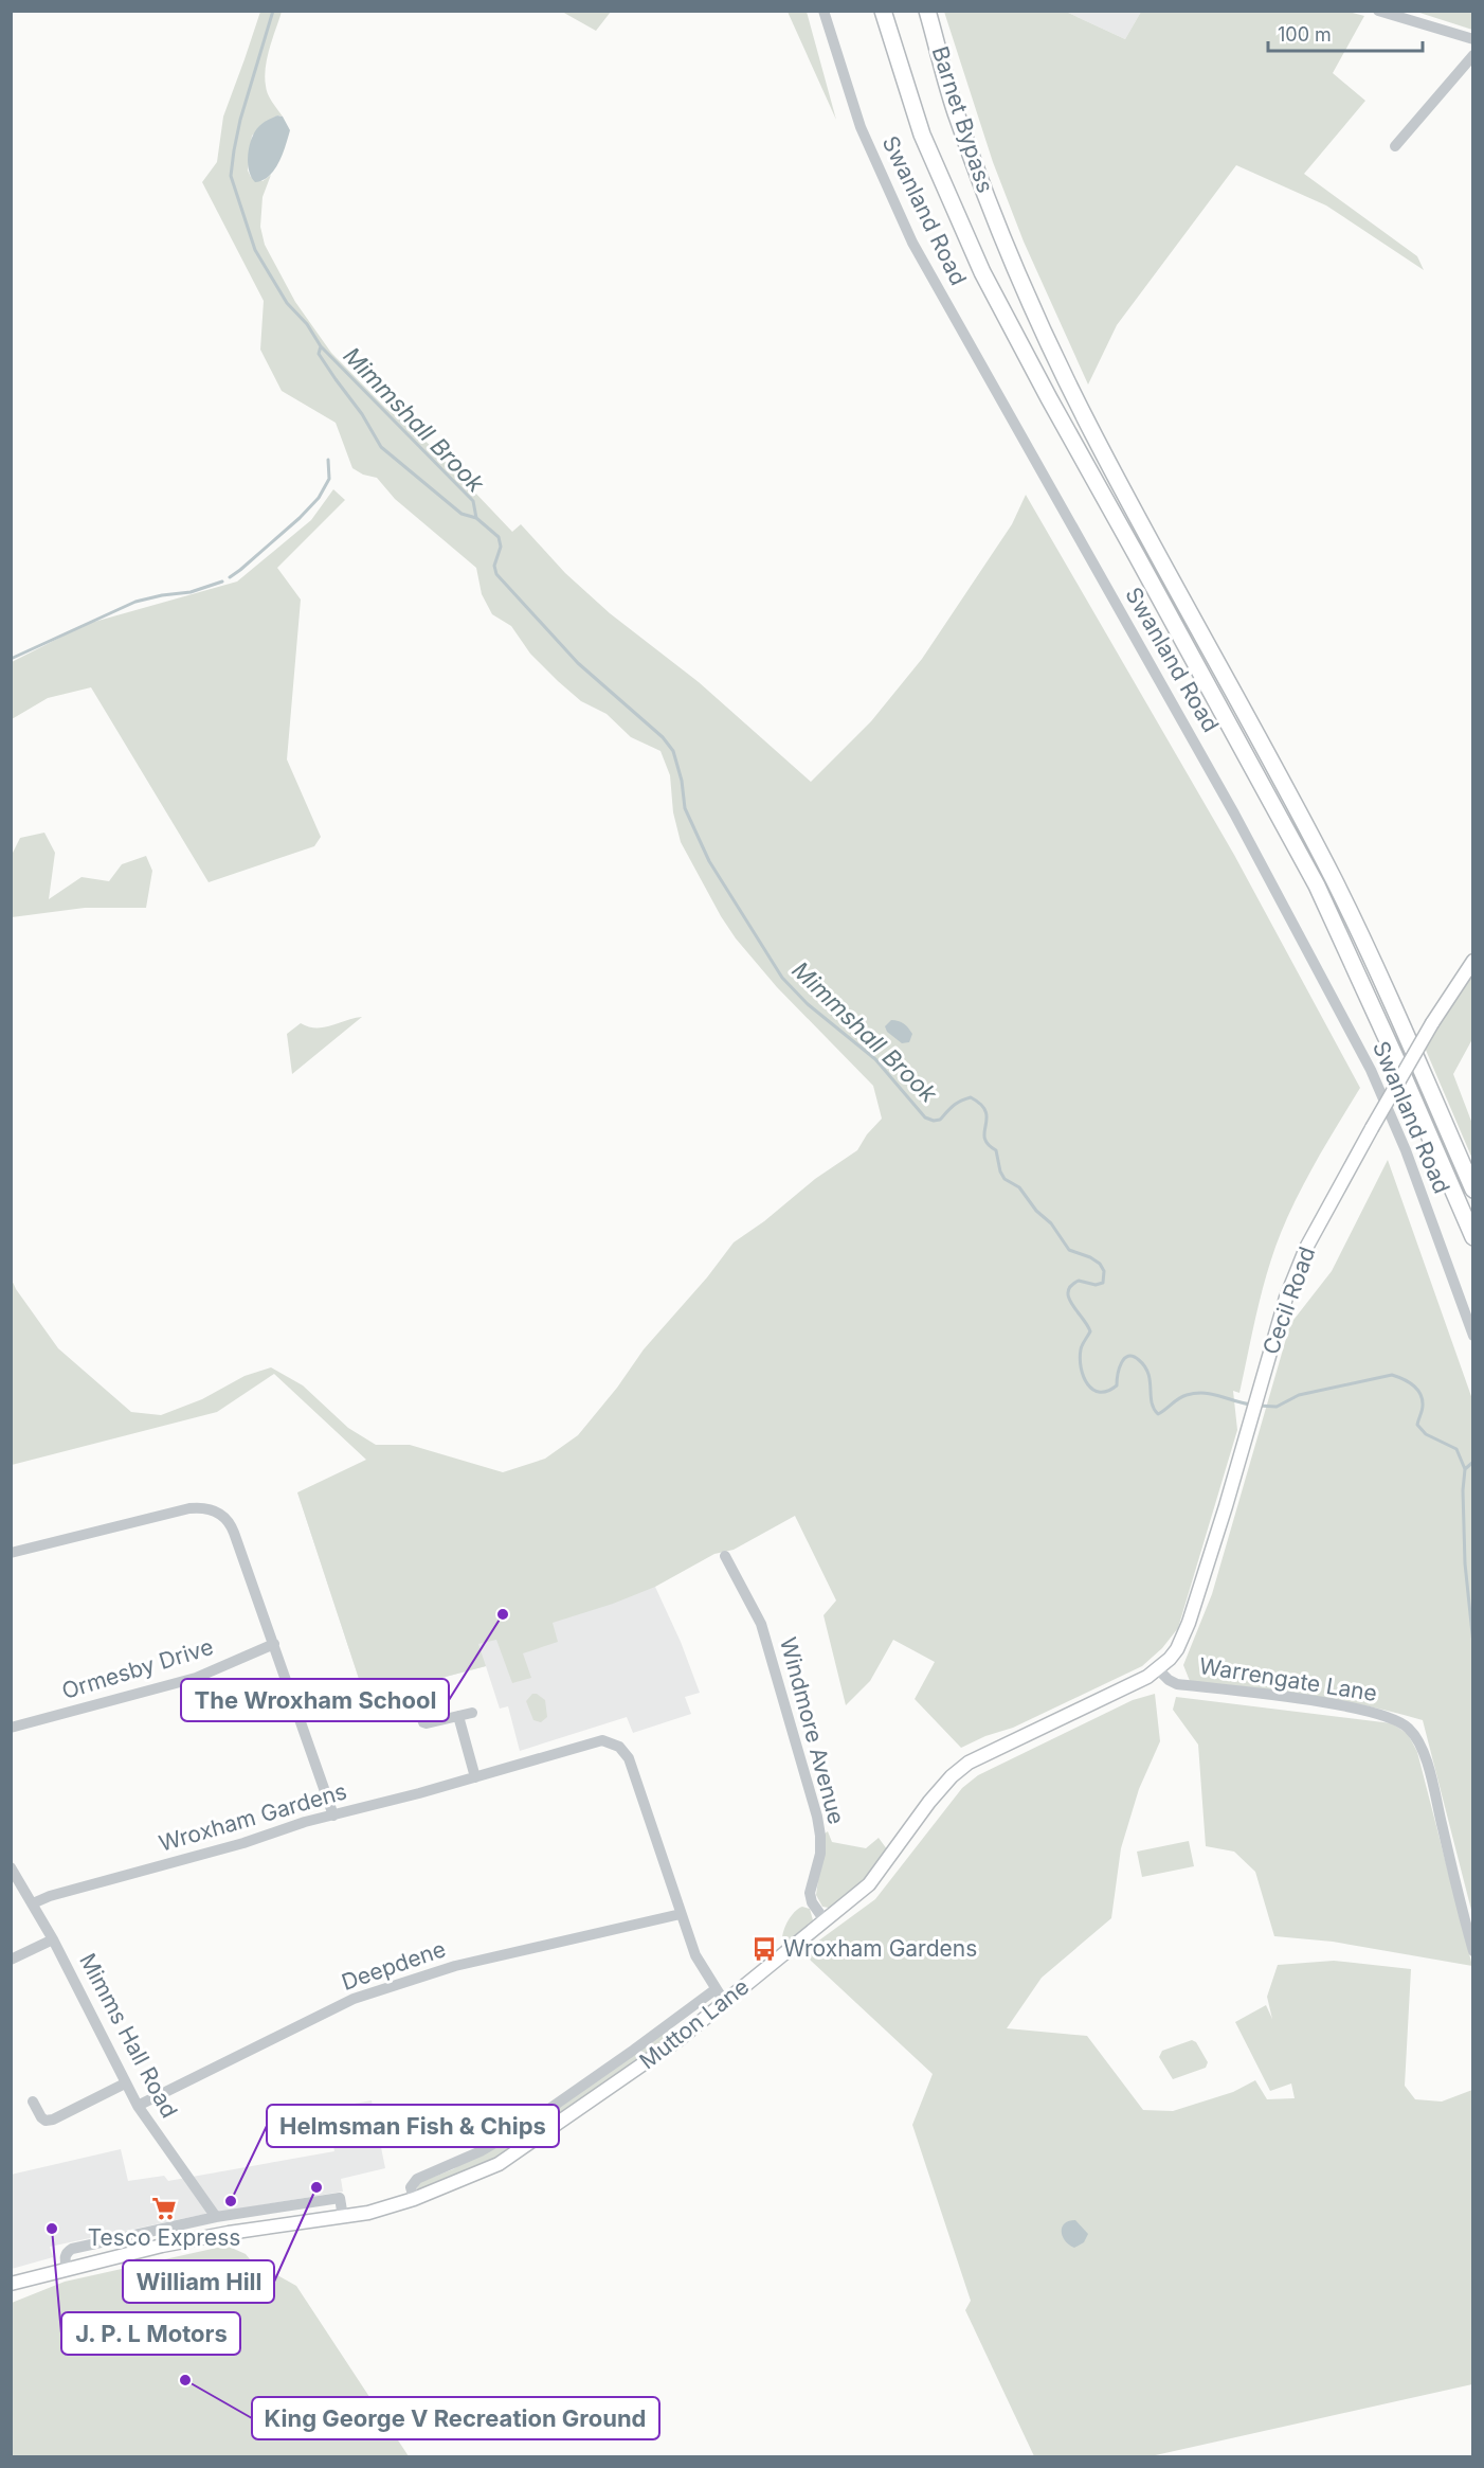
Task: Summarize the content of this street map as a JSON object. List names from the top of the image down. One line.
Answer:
{"streets":{"highway":["Barnet Bypass"],"main road":["Cecil Road","Mutton Lane"],"street":["Swanland Road","Ormesby Drive","Warrengate Lane","Windmore Avenue","Wroxham Gardens","Deepdene","Mimms Hall Road"]},"crossings":[["Cecil Road","Warrengate Lane"],["Cecil Road","Mutton Lane"],["Warrengate Lane","Mutton Lane"],["Windmore Avenue","Mutton Lane"],["Wroxham Gardens","Deepdene"],["Wroxham Gardens","Mutton Lane"],["Wroxham Gardens","Mimms Hall Road"],["Deepdene","Mimms Hall Road"]],"water":["Mimmshall Brook"],"places":{"other":["The Wroxham School","William Hill","Helmsman Fish & Chips","J. P. L Motors","King George V Recreation Ground"],"bus stop":["Wroxham Gardens"],"supermarket":["Tesco Express"]},"scale_bar":"100 m"}
